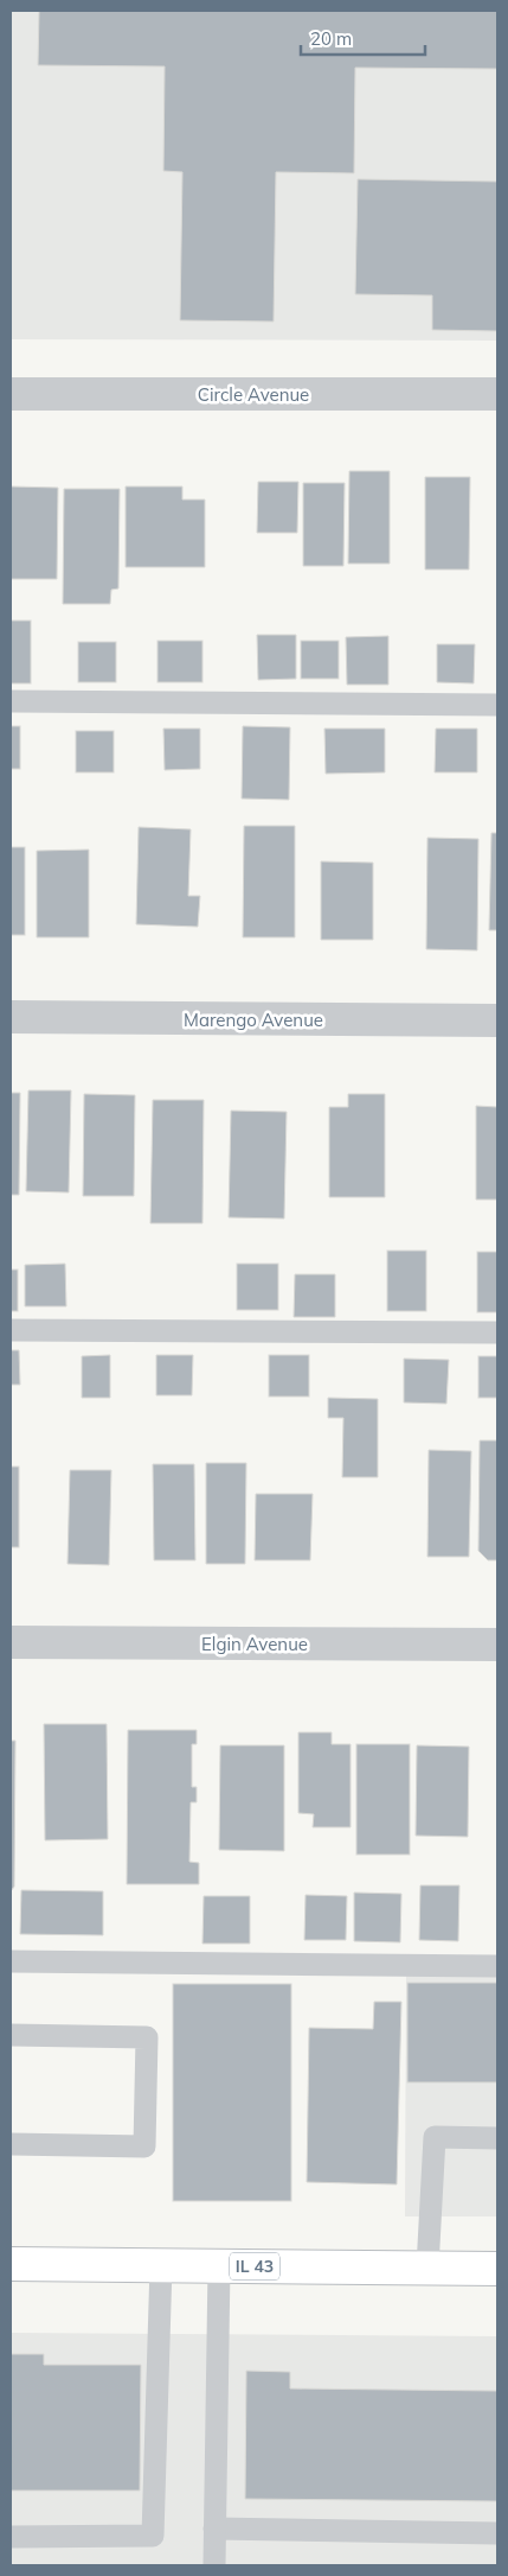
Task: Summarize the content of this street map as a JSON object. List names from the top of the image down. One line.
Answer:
{"streets":{"main road":["IL 43"],"street":["Circle Avenue","Marengo Avenue","Elgin Avenue"]},"scale_bar":"20 m"}
